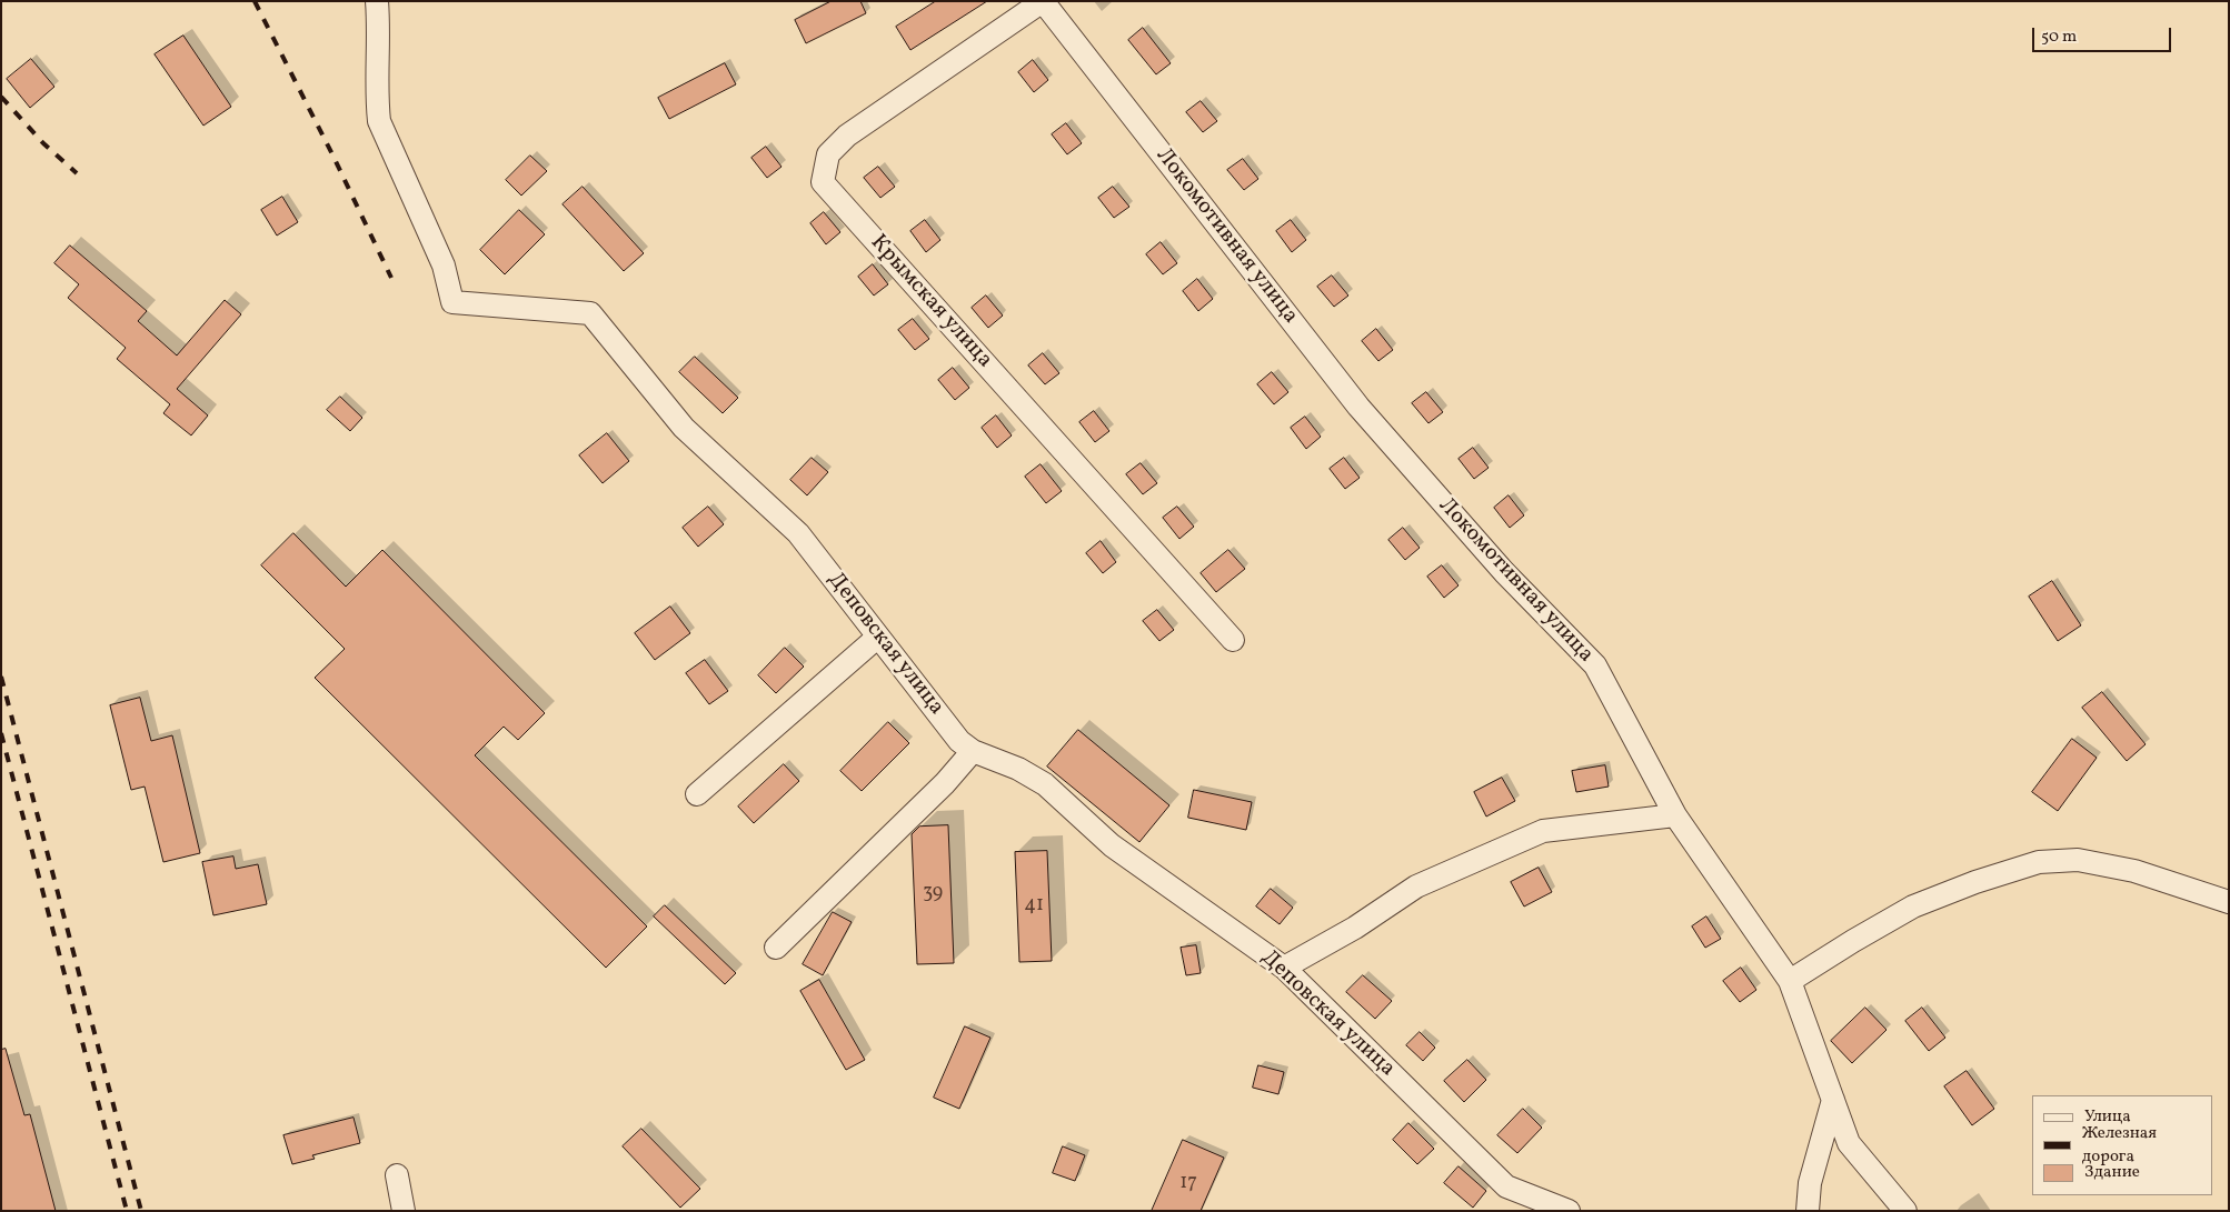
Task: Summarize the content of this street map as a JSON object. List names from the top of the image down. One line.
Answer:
{"streets":{"street":["Локомотивная улица","Крымская улица","Деповская улица"]},"crossings":[["Локомотивная улица","Крымская улица"]],"house_numbers":["39","41","17"],"legend":["Улица","Железная дорога","Здание"],"scale_bar":"50 m"}
